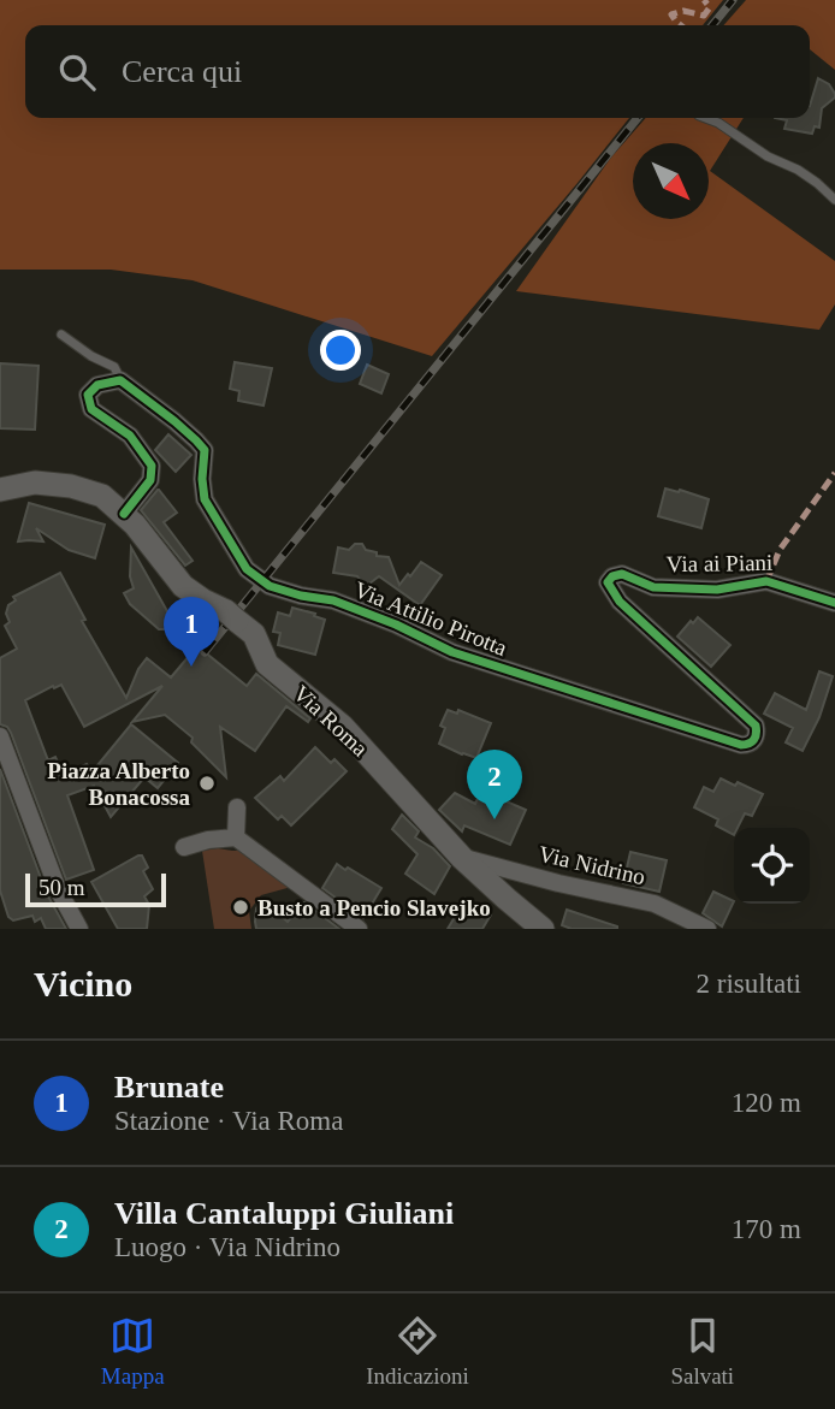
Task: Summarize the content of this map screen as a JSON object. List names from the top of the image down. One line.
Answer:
{"streets":{"street":["Via ai Piani","Via Attilio Pirotta","Via Roma","Via Nidrino"]},"crossings":[["Via ai Piani","Via Attilio Pirotta"],["Via Roma","Via Nidrino"]],"places":["Piazza Alberto Bonacossa","Busto a Pencio Slavejko"],"scale_bar":"50 m","north":"bottom right","page":{"search":"Cerca qui","pins":["1","2"],"scale":"50 m","heading":["Vicino","2 risultati"],"list":[{"mark":"1","name":"Brunate","note":"Stazione · Via Roma","value":"120 m"},{"mark":"2","name":"Villa Cantaluppi Giuliani","note":"Luogo · Via Nidrino","value":"170 m"}],"nav":["Mappa","Indicazioni","Salvati"]}}
